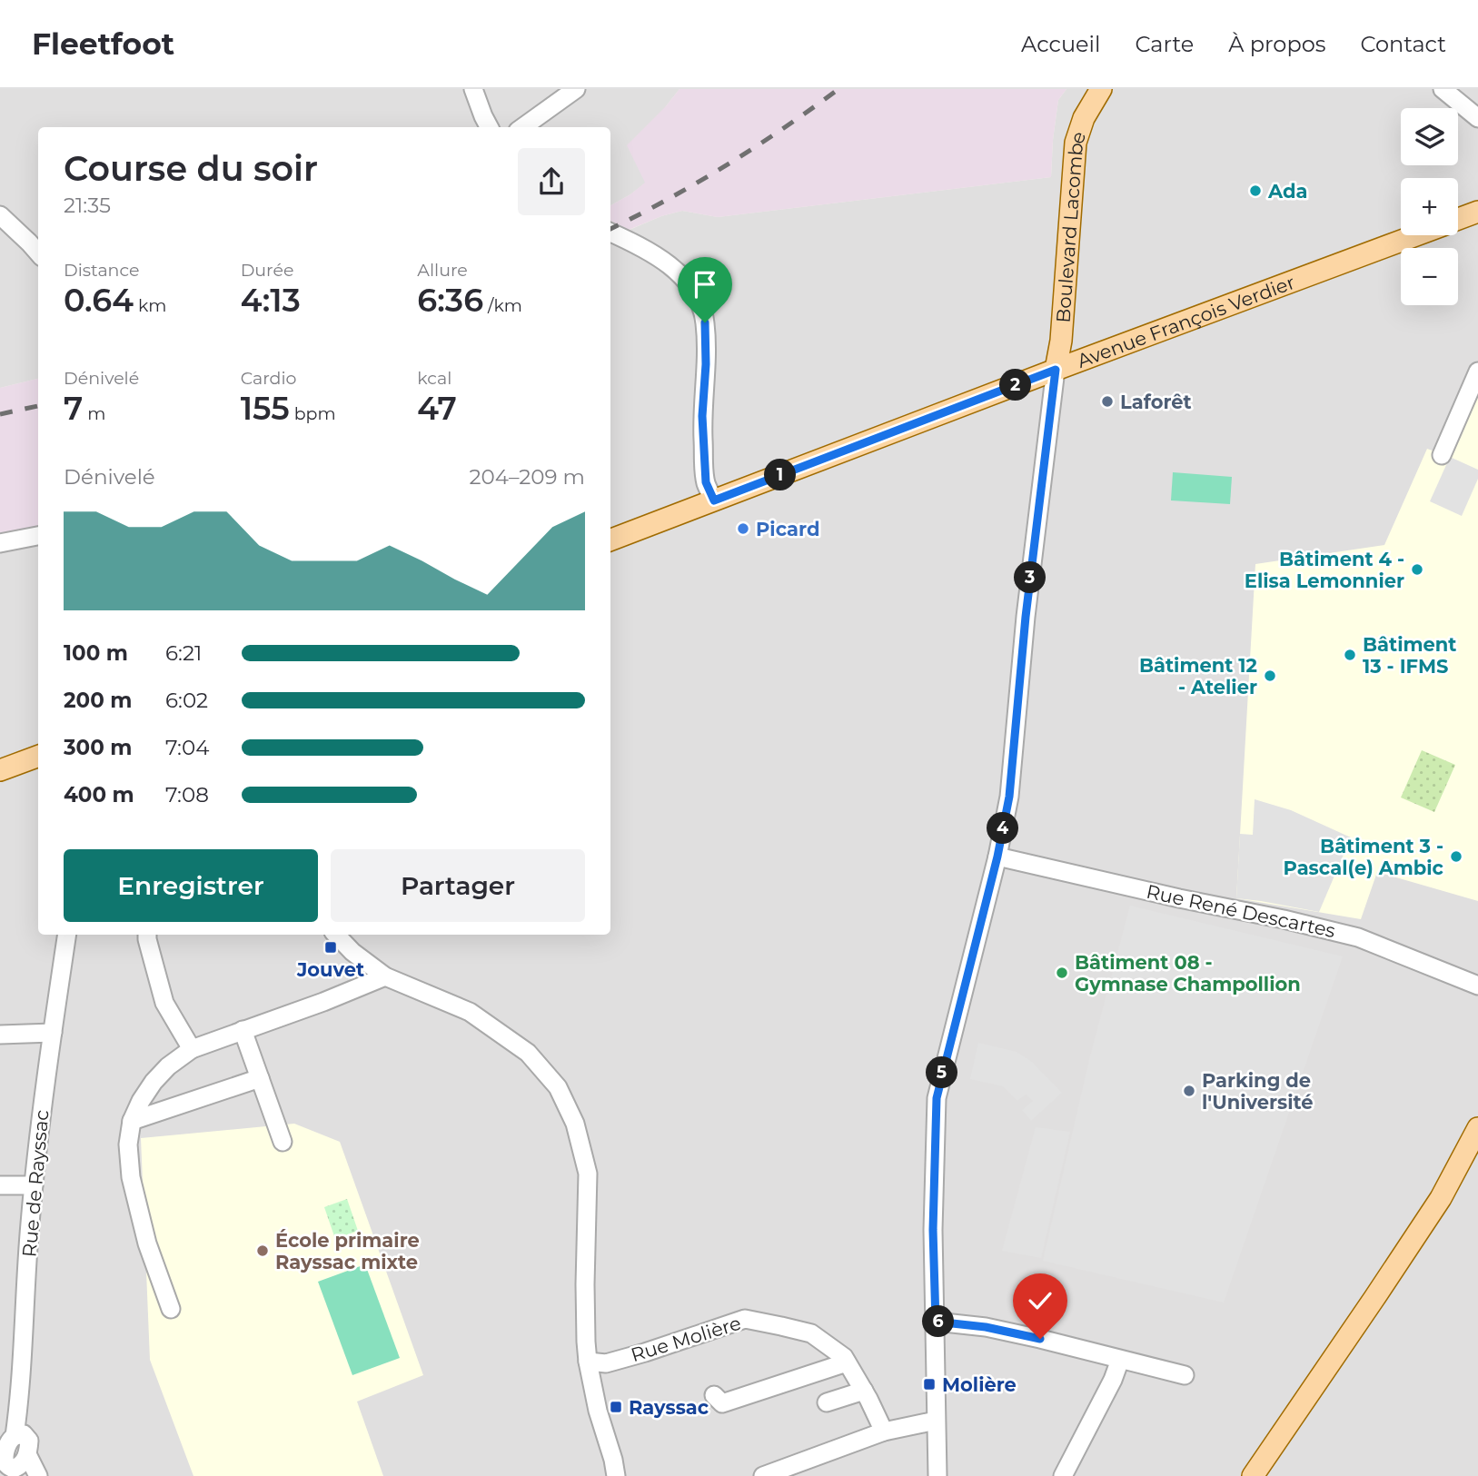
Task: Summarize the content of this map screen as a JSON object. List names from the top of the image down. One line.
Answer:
{"streets":{"main road":["Boulevard Lacombe","Avenue François Verdier"],"street":["Rue René Descartes","Rue de Rayssac","Rue Molière"]},"crossings":[["Boulevard Lacombe","Avenue François Verdier"]],"places":{"other":["Ada","Laforêt","Picard","Bâtiment 4 - Elisa Lemonnier","Bâtiment 13 - IFMS","Bâtiment 12 - Atelier","Bâtiment 3 - Pascal(e) Ambic","Bâtiment 08 - Gymnase Champollion","Parking de l'Université","École primaire Rayssac mixte"],"transit":["Jouvet","Molière","Rayssac"]},"page":{"header":"Fleetfoot","nav":["Accueil","Carte","À propos","Contact"],"map_buttons":["+","−"],"heading":["Course du soir","21:35"],"stats":[["Distance","0.64 km"],["Durée","4:13"],["Allure","6:36 /km"],["Dénivelé","7 m"],["Cardio","155 bpm"],["kcal","47"]],"pins":["2","1","3","4","5","6"],"chart":["Dénivelé","204–209 m"],"list":[{"name":"100 m","note":"6:21"},{"name":"200 m","note":"6:02"},{"name":"300 m","note":"7:04"},{"name":"400 m","note":"7:08"}],"buttons":["Enregistrer","Partager"]}}
